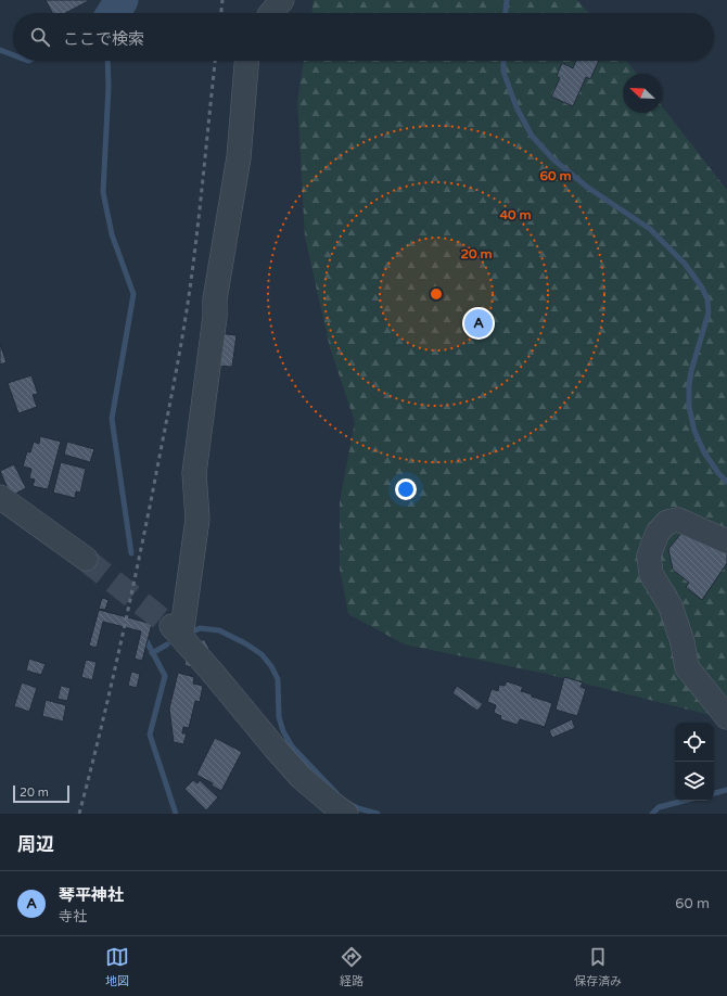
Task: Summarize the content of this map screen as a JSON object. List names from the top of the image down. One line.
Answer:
{"scale_bar":"20 m","north":"top left","page":{"search":"ここで検索","pins":"A","scale":"20 m","heading":"周辺","list":[{"mark":"A","name":"琴平神社","note":"寺社","value":"60 m"}],"nav":["地図","経路","保存済み"]},"rings":["60 m","40 m","20 m"]}
